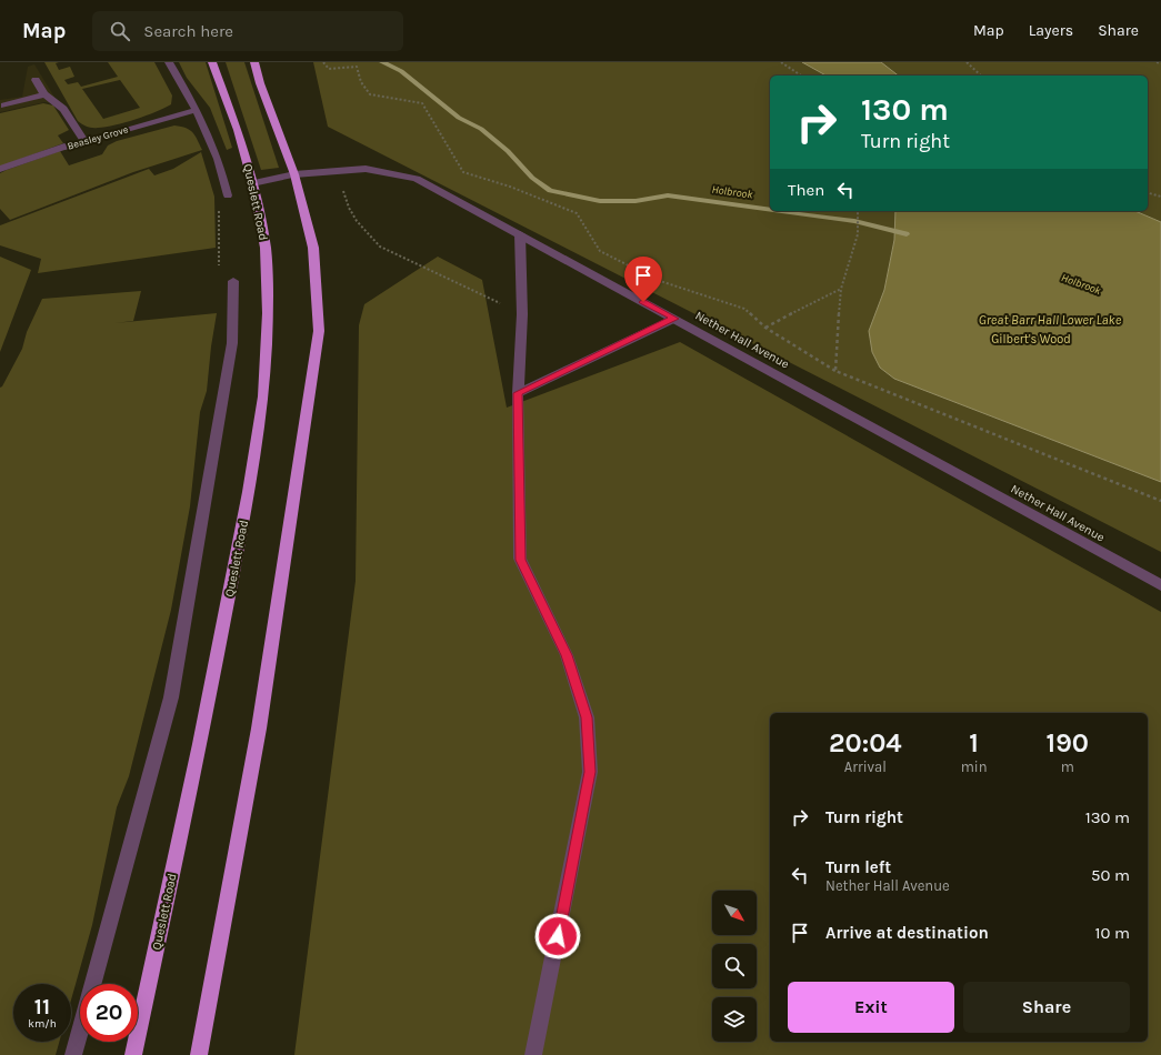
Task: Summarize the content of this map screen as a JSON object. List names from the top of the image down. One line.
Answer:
{"streets":{"highway":["Queslett Road"],"street":["Beasley Grove","Nether Hall Avenue"]},"crossings":[["Queslett Road","Nether Hall Avenue"]],"water":["Holbrook","Great Barr Hall Lower Lake"],"parks":["Gilbert's Wood"],"north":"bottom right","page":{"header":"Map","search":"Search here","nav":["Map","Layers","Share"],"turn":["130 m","Turn right"],"then":"Then","eta":["20:04","Arrival","1","min","190","m"],"list":[{"name":"Turn right","value":"130 m"},{"name":"Turn left","note":"Nether Hall Avenue","value":"50 m"},{"name":"Arrive at destination","value":"10 m"}],"buttons":["Exit","Share"],"speed":"11 km/h","limit":"20"}}
